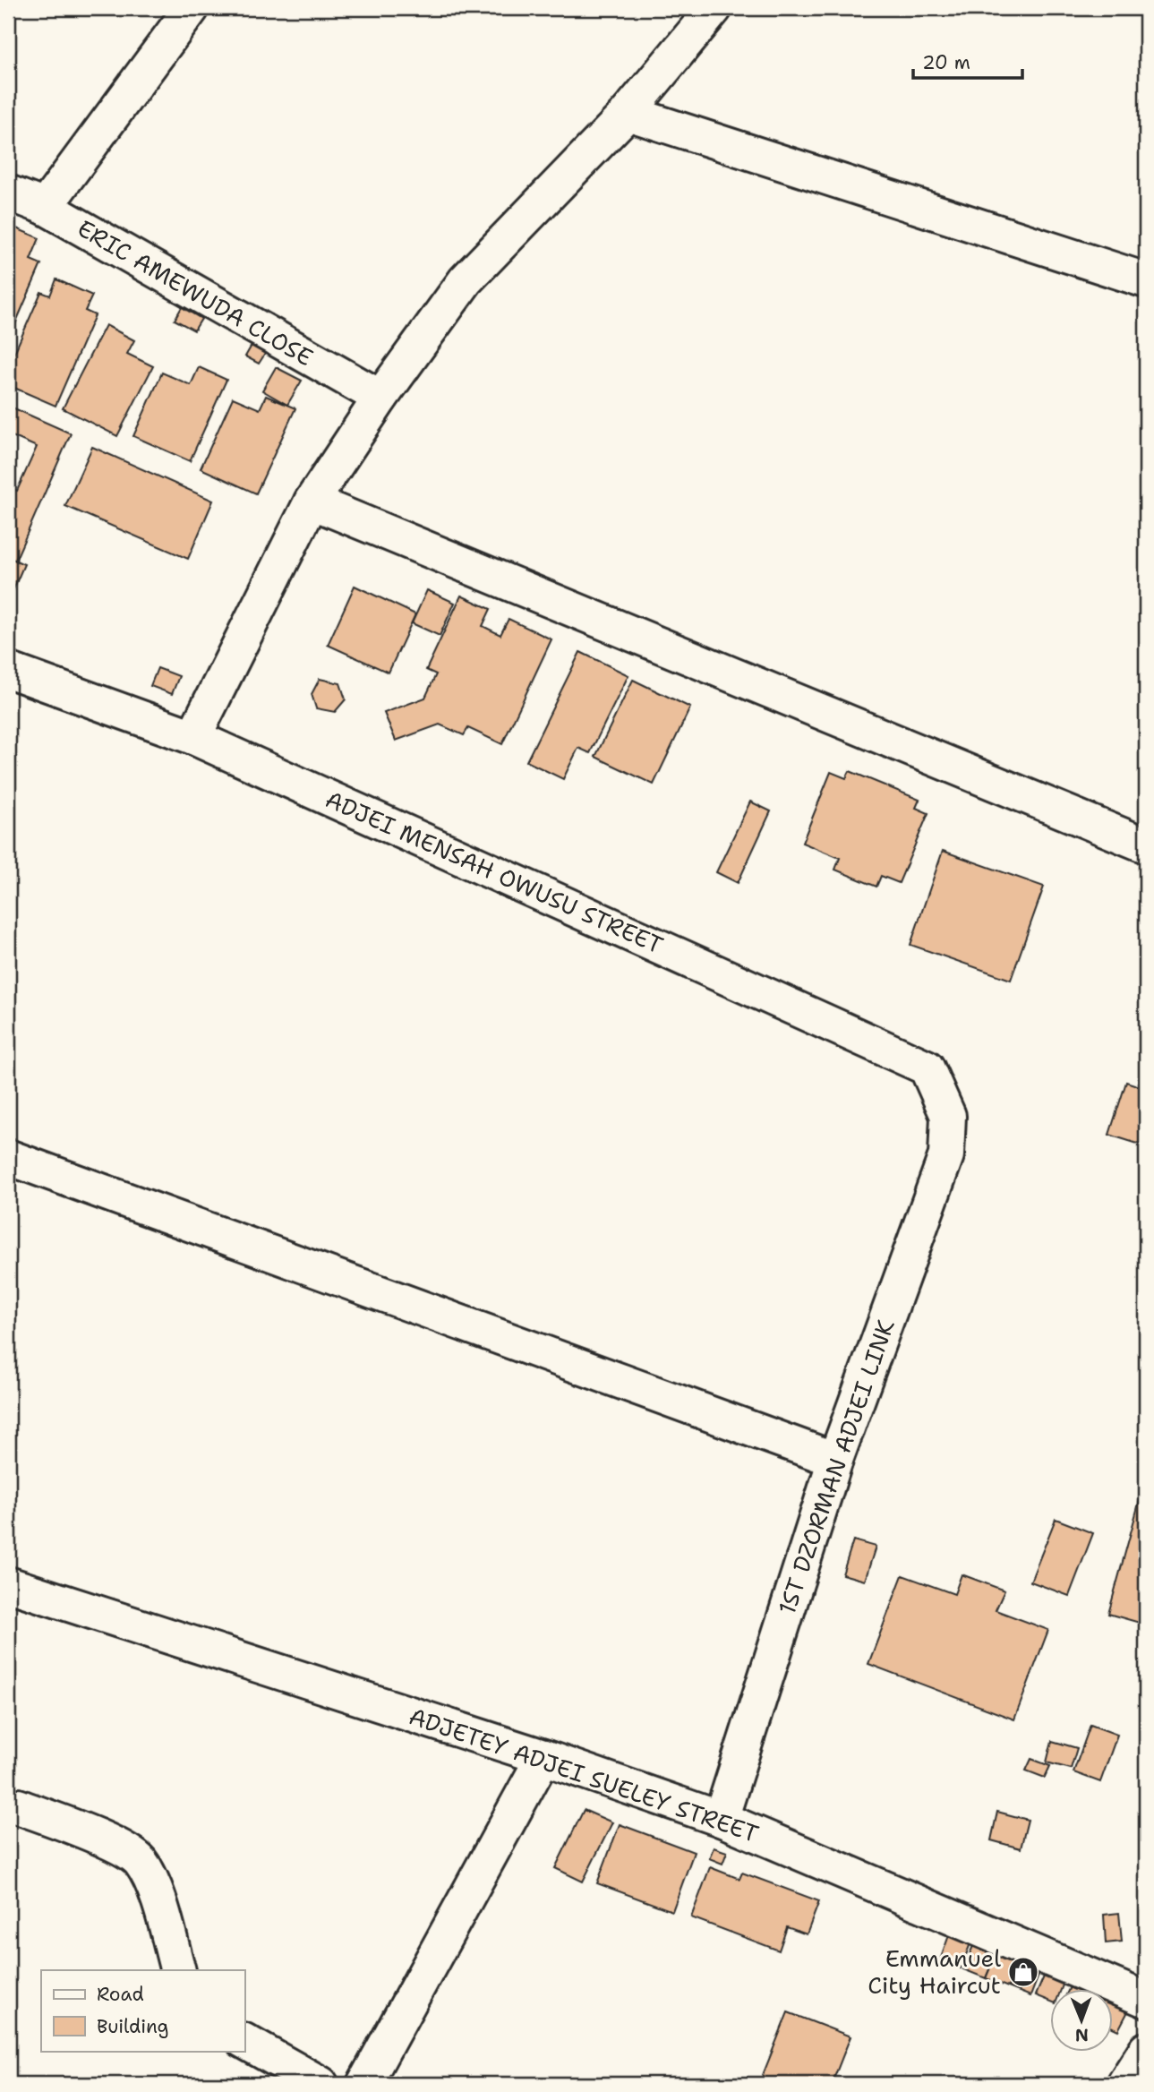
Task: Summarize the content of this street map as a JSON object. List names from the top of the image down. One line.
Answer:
{"streets":{"street":["ERIC AMEWUDA CLOSE","ADJEI MENSAH OWUSU STREET","1ST DZORMAN ADJEI LINK","ADJETEY ADJEI SUELEY STREET"]},"crossings":[["ADJEI MENSAH OWUSU STREET","1ST DZORMAN ADJEI LINK"],["1ST DZORMAN ADJEI LINK","ADJETEY ADJEI SUELEY STREET"]],"places":{"shop":["Emmanuel City Haircut"]},"legend":["Road","Building"],"scale_bar":"20 m","north":"bottom"}
